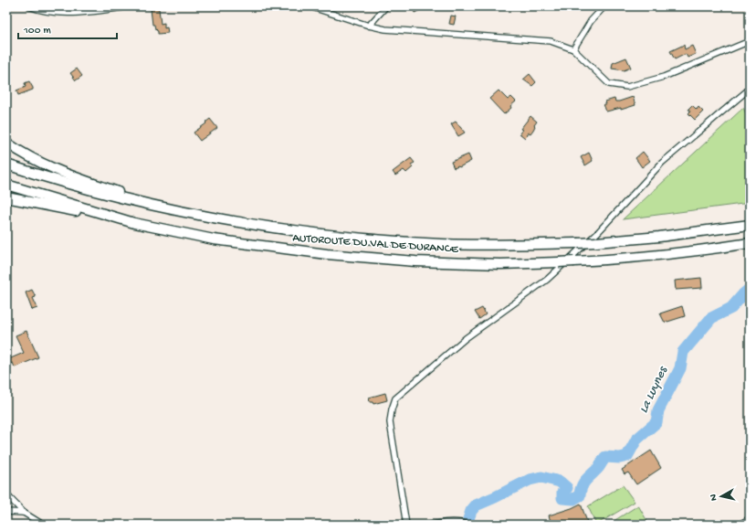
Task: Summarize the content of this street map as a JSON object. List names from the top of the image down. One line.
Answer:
{"streets":{"highway":["AUTOROUTE DU VAL DE DURANCE"]},"water":["La Luynes"],"scale_bar":"100 m","north":"left"}
